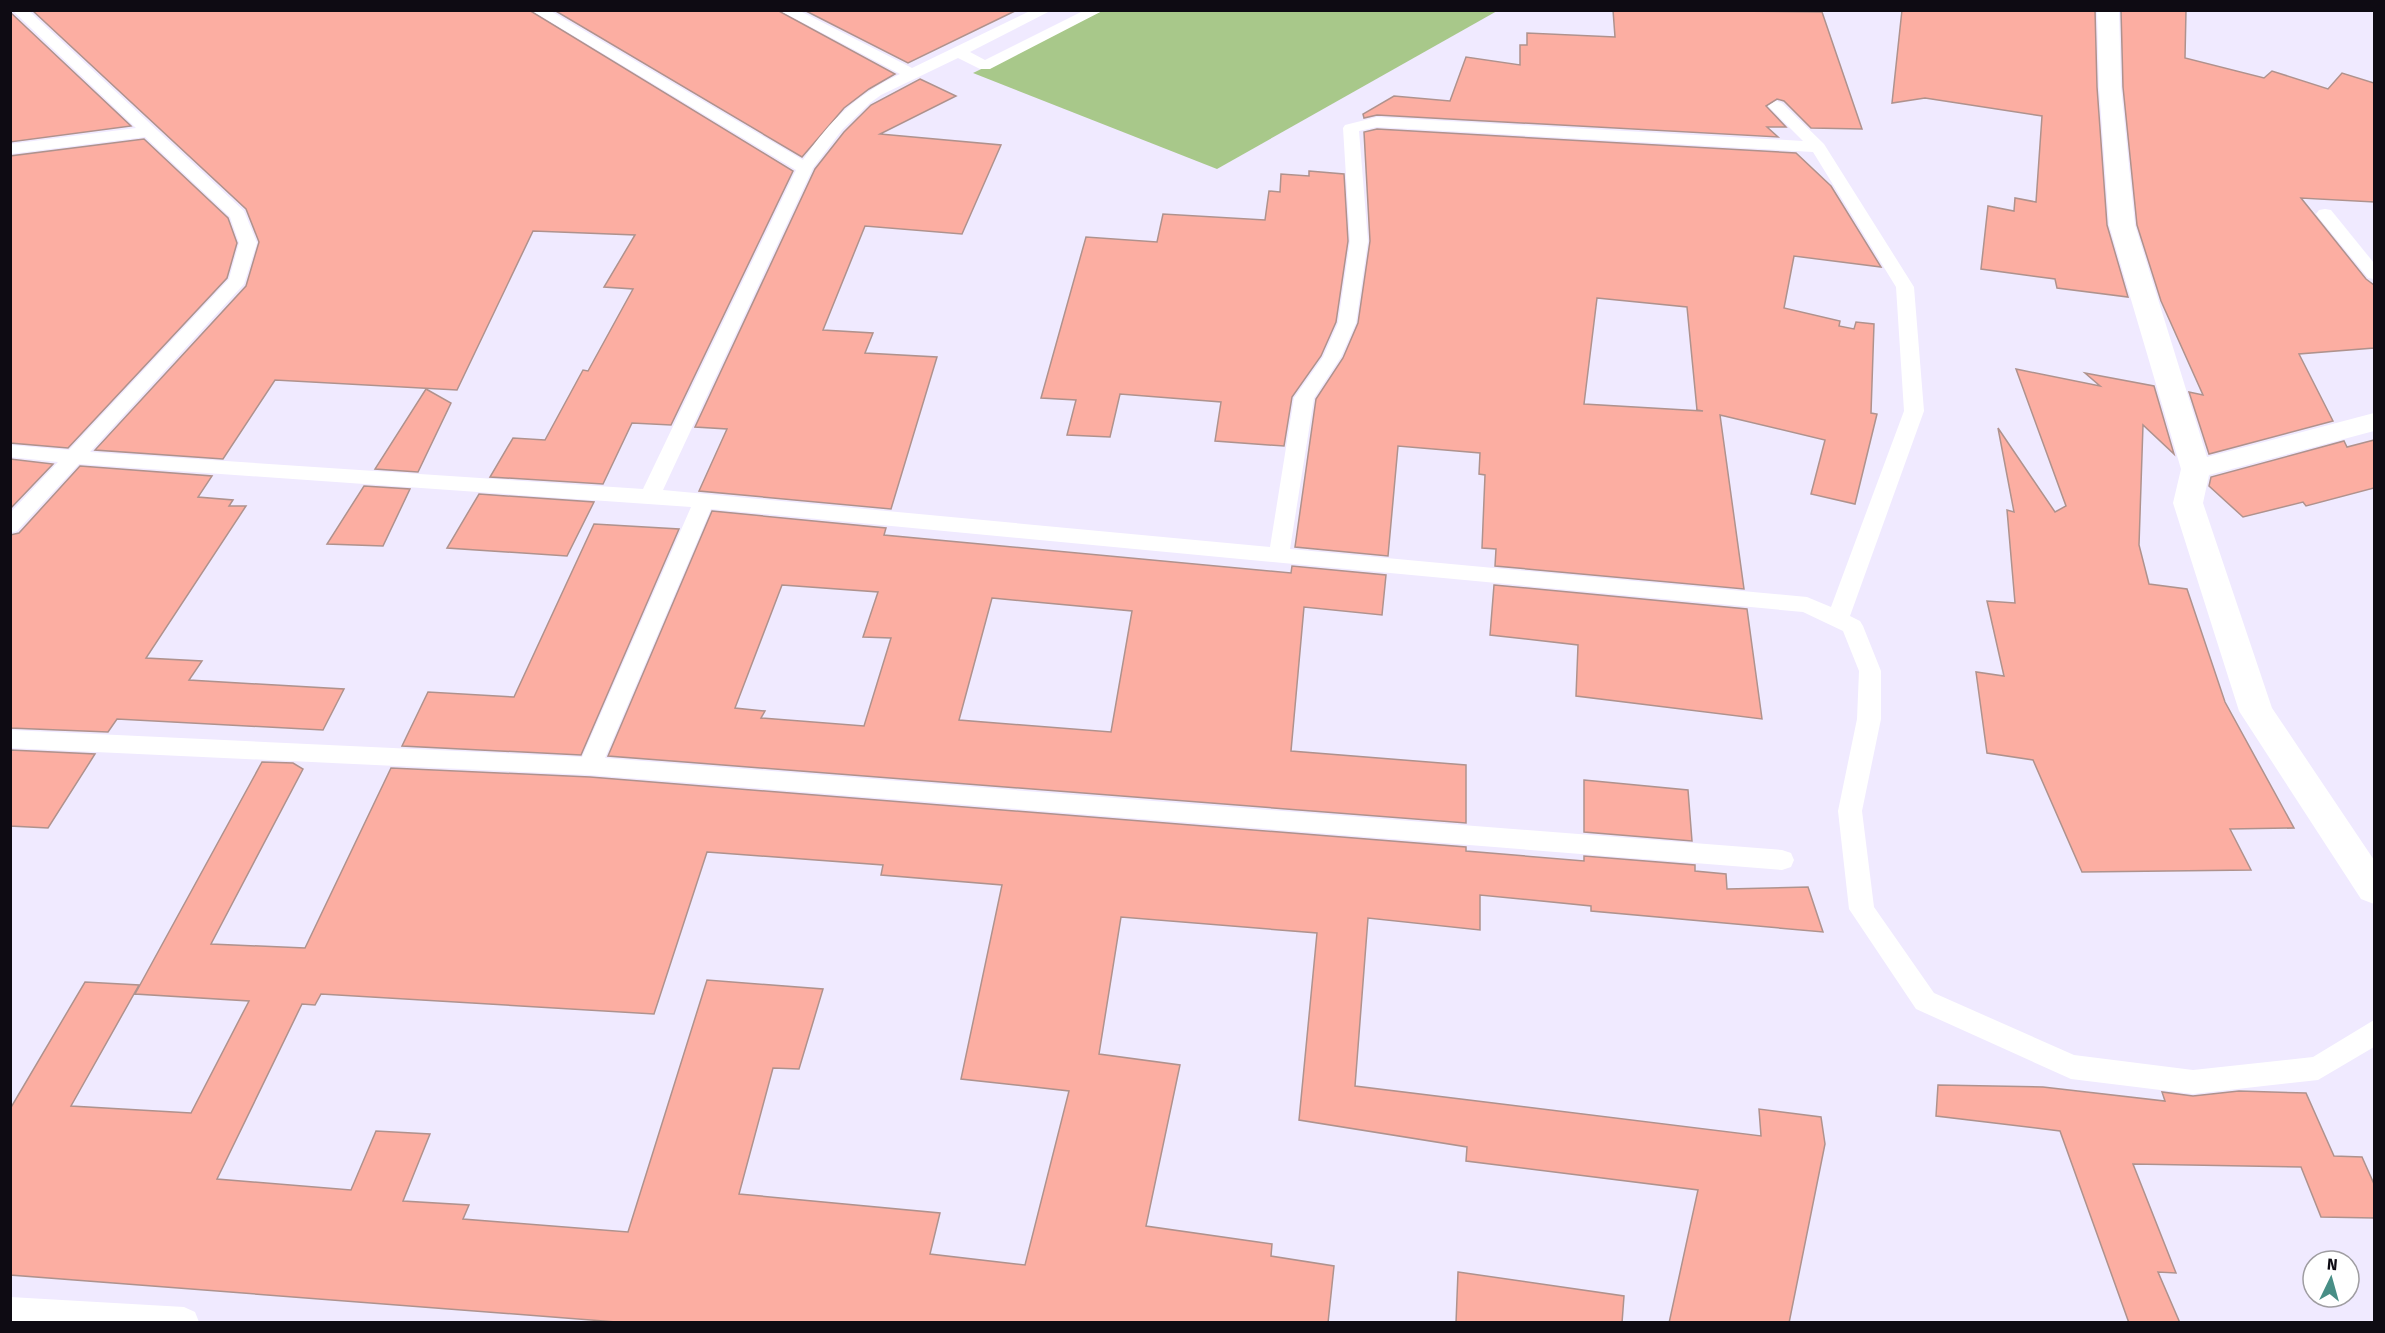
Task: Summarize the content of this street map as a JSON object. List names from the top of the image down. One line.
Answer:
{"north":"top"}
